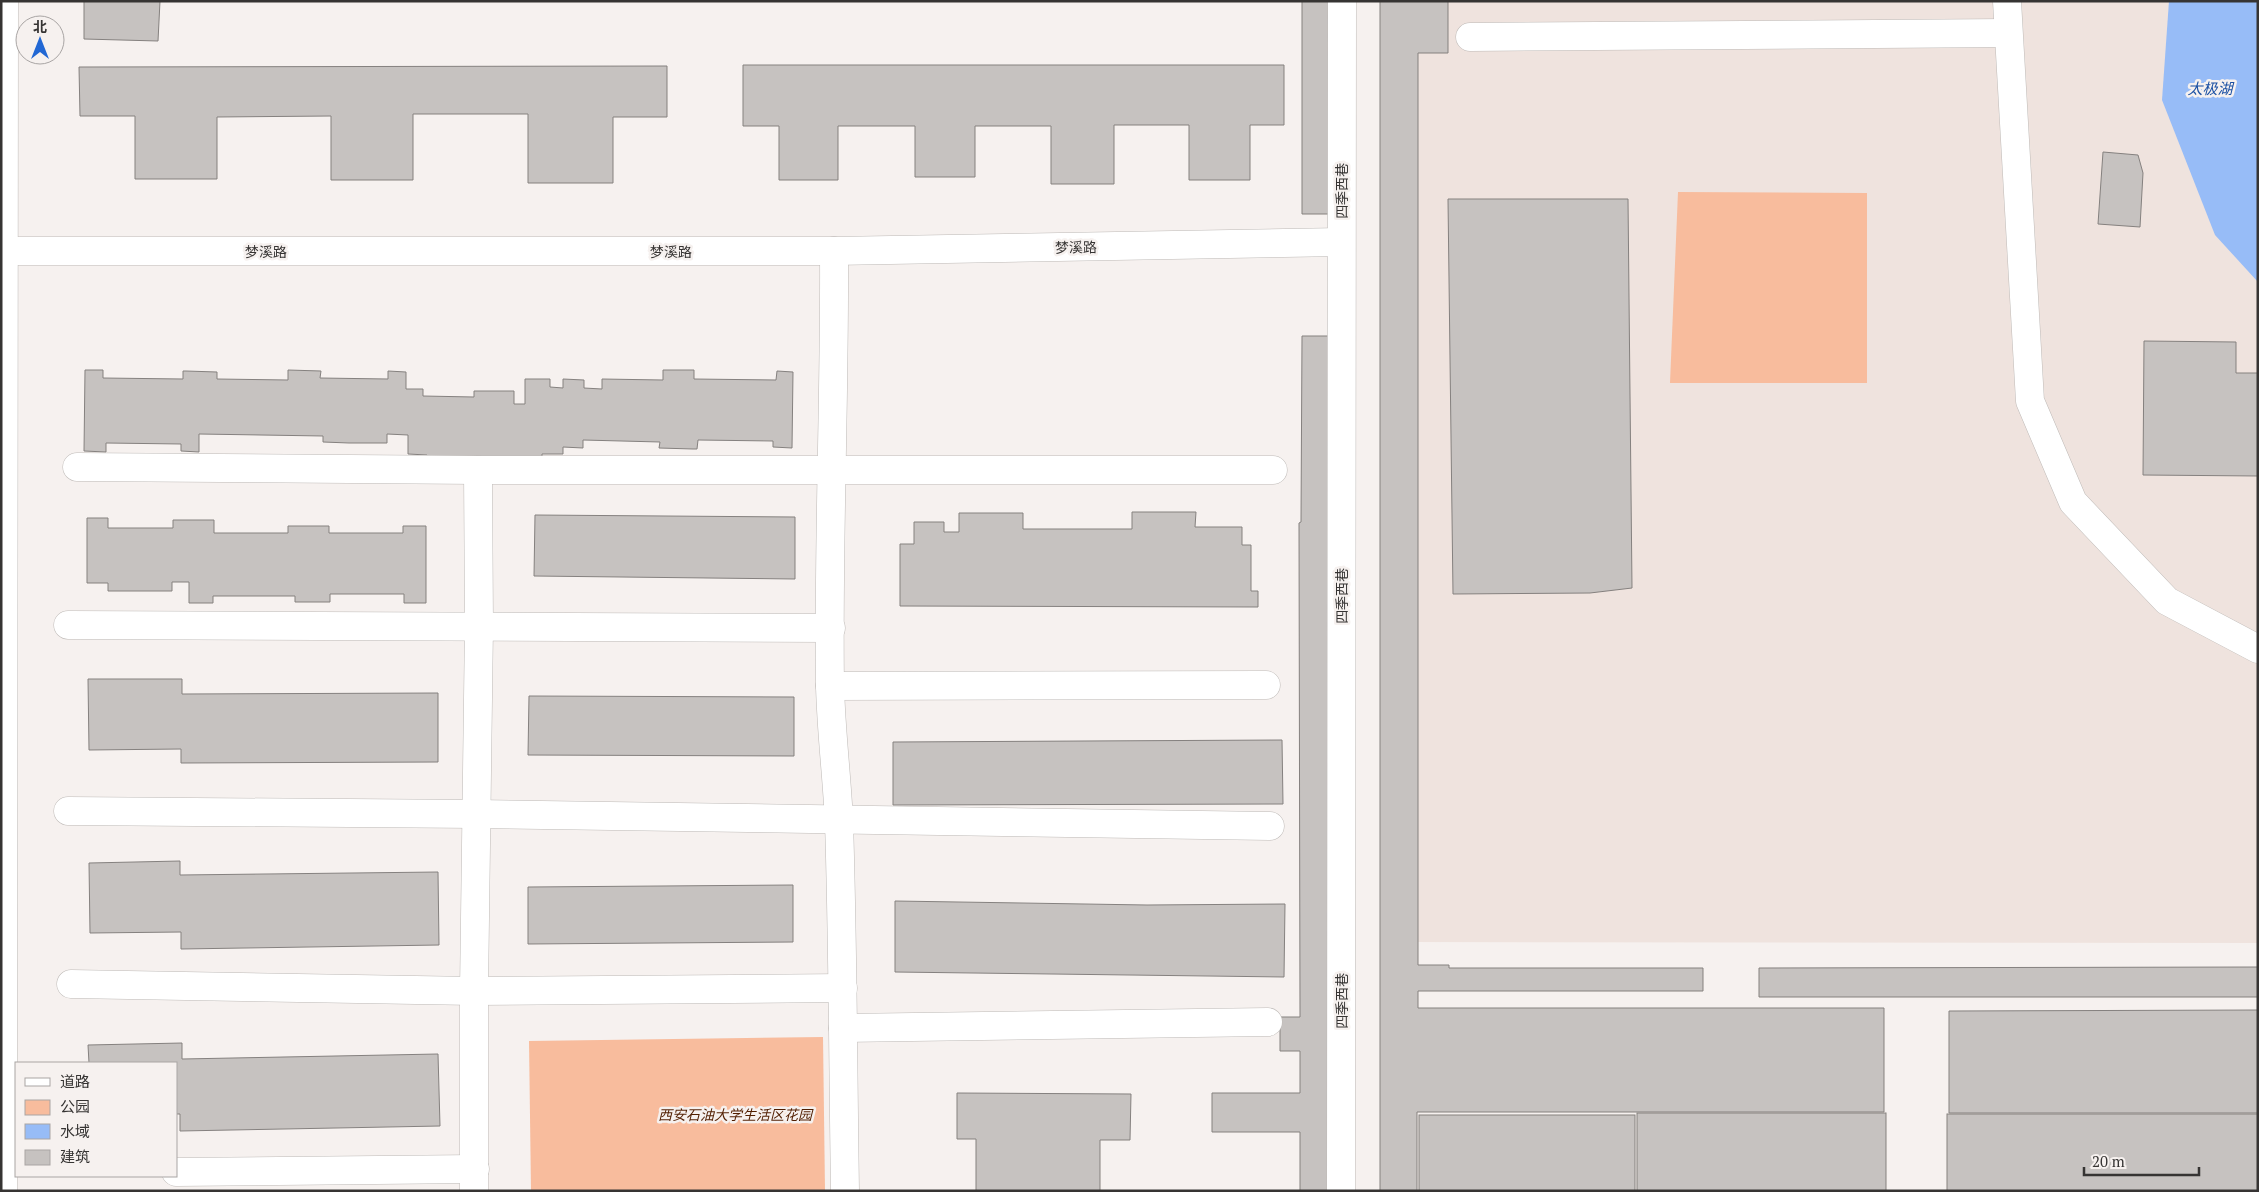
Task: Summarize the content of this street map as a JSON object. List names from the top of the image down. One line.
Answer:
{"streets":{"street":["四季西巷","梦溪路"]},"crossings":[["四季西巷","梦溪路"]],"water":["太极湖"],"parks":["西安石油大学生活区花园"],"legend":["道路","公园","水域","建筑"],"scale_bar":"20 m","north":"top"}
